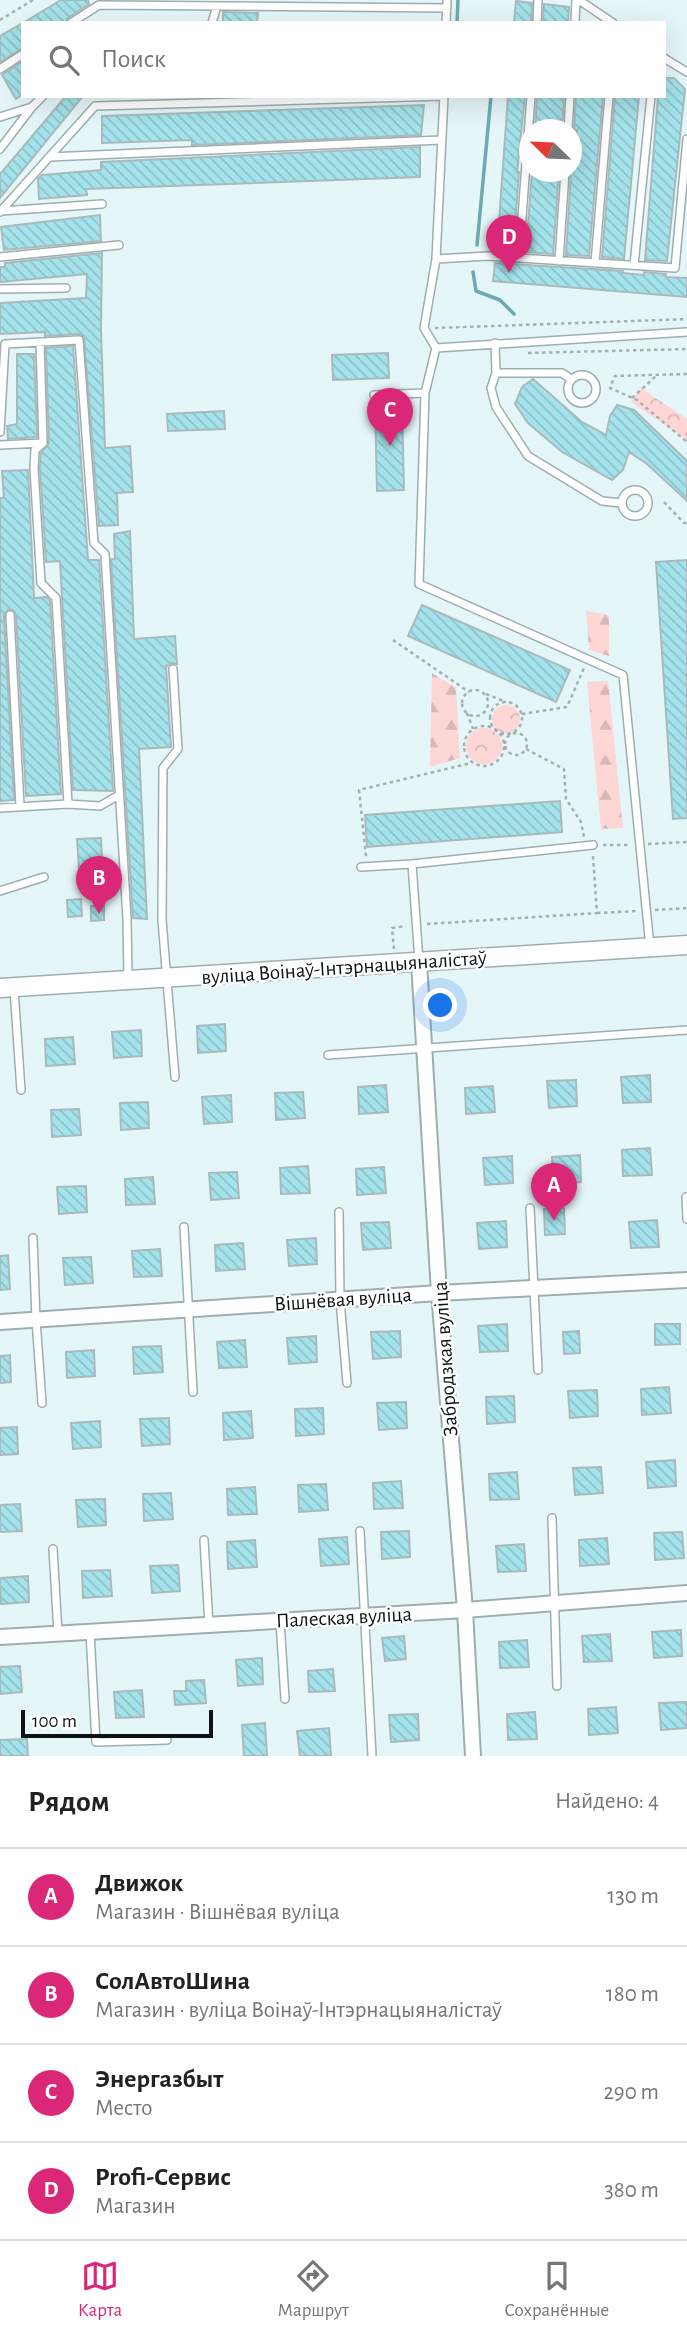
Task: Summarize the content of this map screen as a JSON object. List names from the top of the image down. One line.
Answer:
{"streets":{"street":["вуліца Воінаў-Інтэрнацыяналістаў","Вішнёвая вуліца","Забродзкая вуліца","Палеская вуліца"]},"crossings":[["вуліца Воінаў-Інтэрнацыяналістаў","Забродзкая вуліца"],["Вішнёвая вуліца","Забродзкая вуліца"],["Забродзкая вуліца","Палеская вуліца"]],"scale_bar":"100 m","north":"top left","page":{"search":"Поиск","pins":["D","C","B","A"],"scale":"100 m","heading":["Рядом","Найдено: 4"],"list":[{"mark":"A","name":"Движок","note":"Магазин · Вішнёвая вуліца","value":"130 m"},{"mark":"B","name":"СолАвтоШина","note":"Магазин · вуліца Воінаў-Інтэрнацыяналістаў","value":"180 m"},{"mark":"C","name":"Энергазбыт","note":"Место","value":"290 m"},{"mark":"D","name":"Profi-Сервис","note":"Магазин","value":"380 m"}],"nav":["Карта","Маршрут","Сохранённые"]}}
